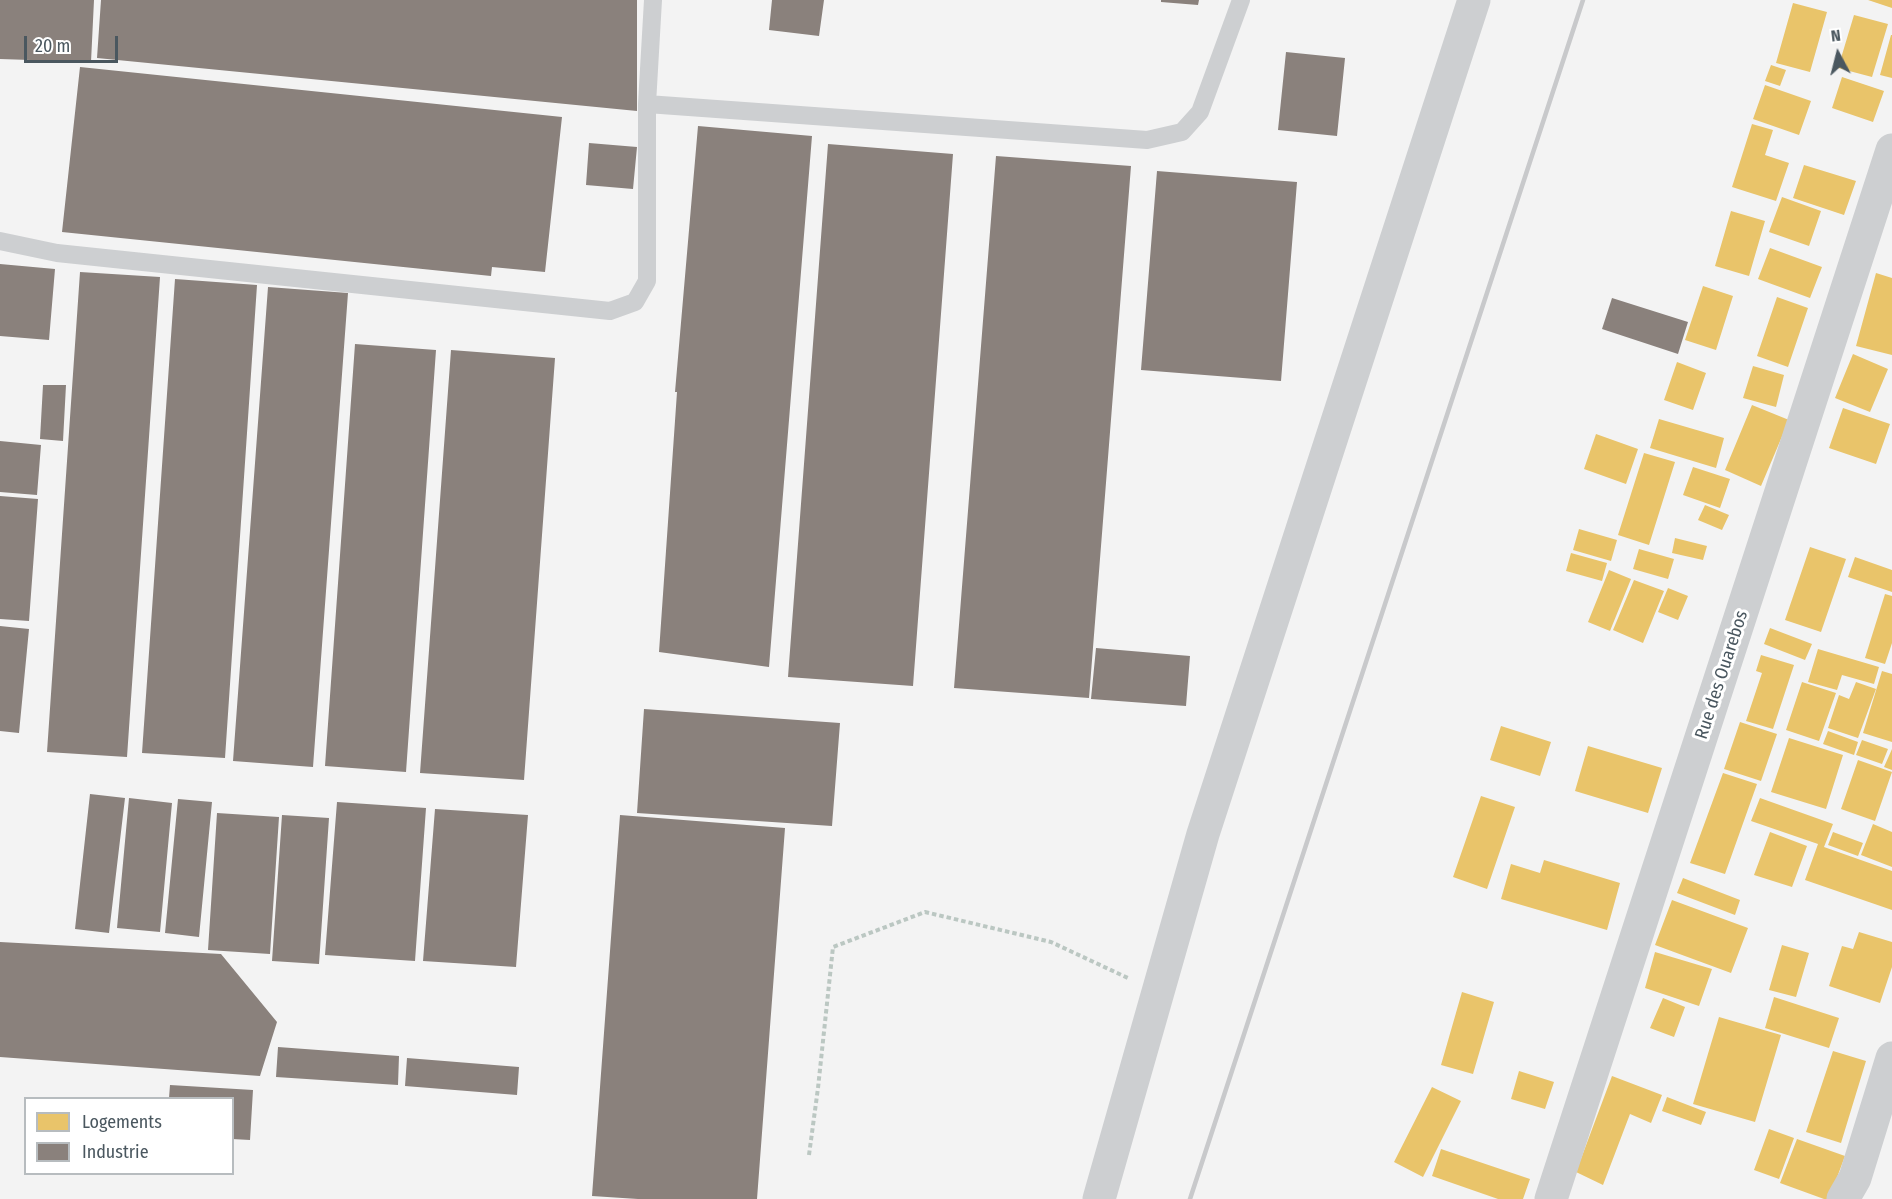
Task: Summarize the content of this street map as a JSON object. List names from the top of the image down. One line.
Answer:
{"streets":{"street":["Rue des Ouarebos"]},"legend":["Logements","Industrie"],"scale_bar":"20 m","north":"top"}
